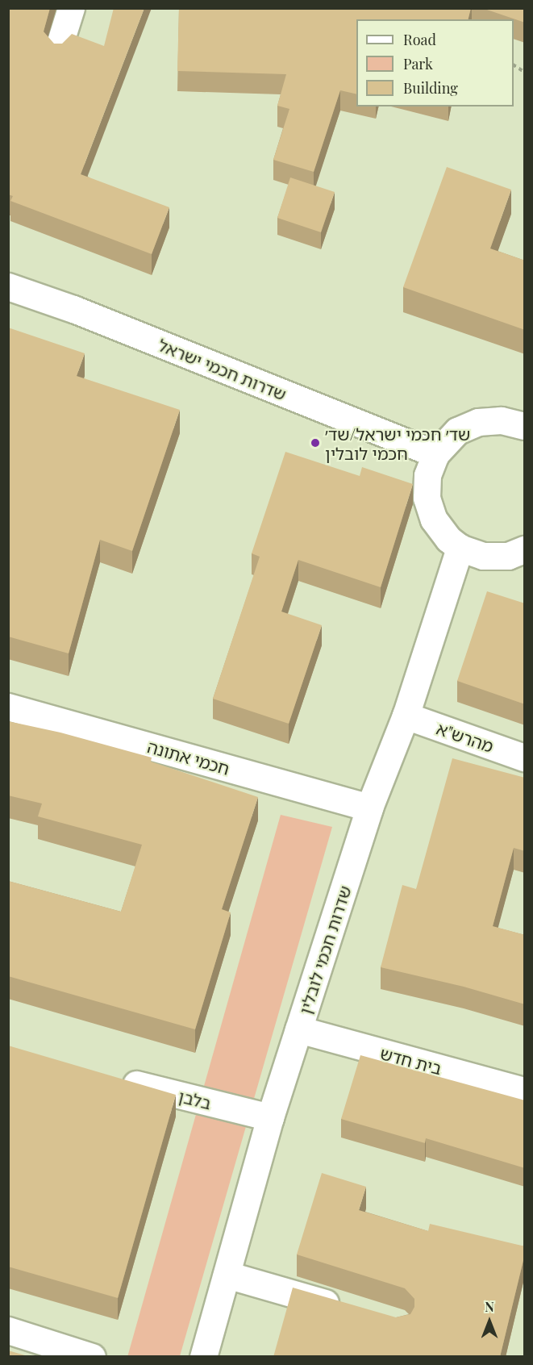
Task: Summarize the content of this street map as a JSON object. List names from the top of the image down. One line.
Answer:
{"streets":{"street":["שדרות חכמי ישראל","מהרש\"א","חכמי אתונה","שדרות חכמי לובלין","בית חדש","בלבן"]},"crossings":[["מהרש\"א","שדרות חכמי לובלין"],["חכמי אתונה","שדרות חכמי לובלין"],["שדרות חכמי לובלין","בית חדש"],["שדרות חכמי לובלין","בלבן"]],"places":["שד׳ חכמי ישראל/שד׳ חכמי לובלין"],"legend":["Road","Park","Building"],"north":"top"}
